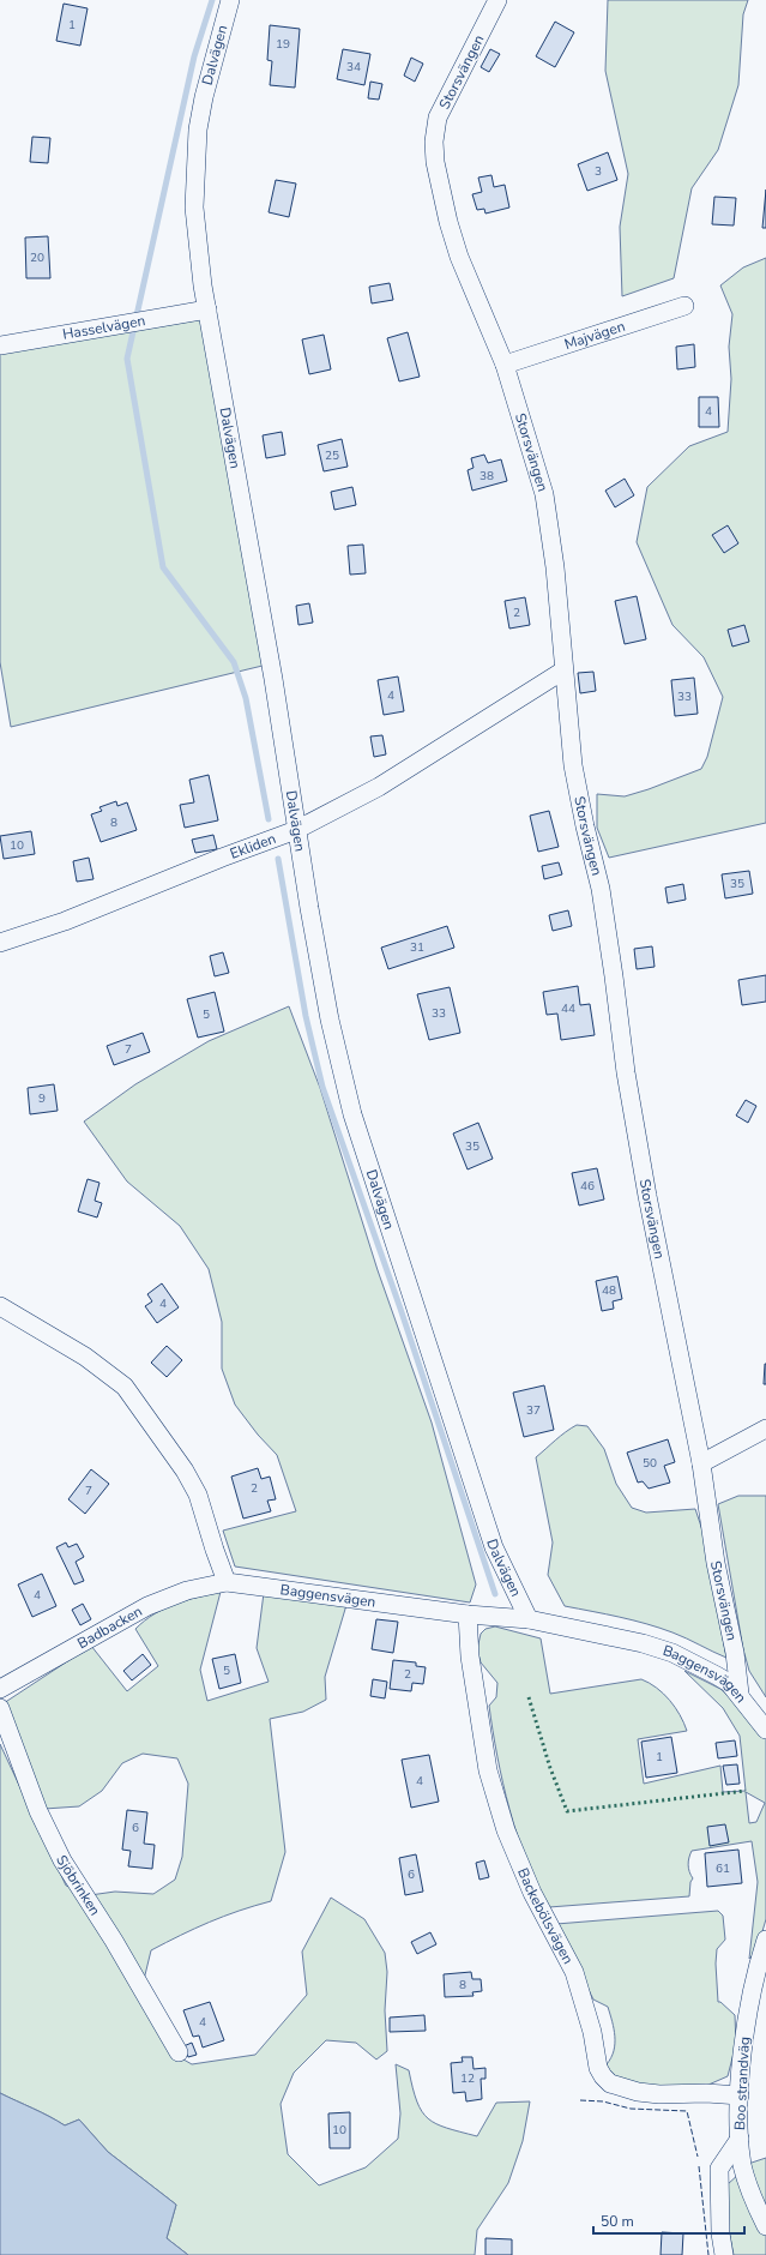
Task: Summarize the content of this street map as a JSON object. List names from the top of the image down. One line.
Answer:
{"streets":{"street":["Dalvägen","Storsvängen","Hasselvägen","Majvägen","Ekliden","Baggensvägen","Badbacken","Sjöbrinken","Backebölsvägen","Boo strandväg"]},"crossings":[["Dalvägen","Hasselvägen"],["Dalvägen","Ekliden"],["Dalvägen","Baggensvägen"],["Storsvängen","Majvägen"],["Storsvängen","Ekliden"],["Storsvängen","Baggensvägen"],["Baggensvägen","Badbacken"],["Baggensvägen","Backebölsvägen"],["Backebölsvägen","Boo strandväg"]],"house_numbers":["1","19","34","3","20","4","25","38","2","4","33","8","10","35","31","44","33","5","7","9","35","46","48","4","37","50","2","7","4","5","2","1","4","6","61","6","8","4","12","10"],"scale_bar":"50 m"}
